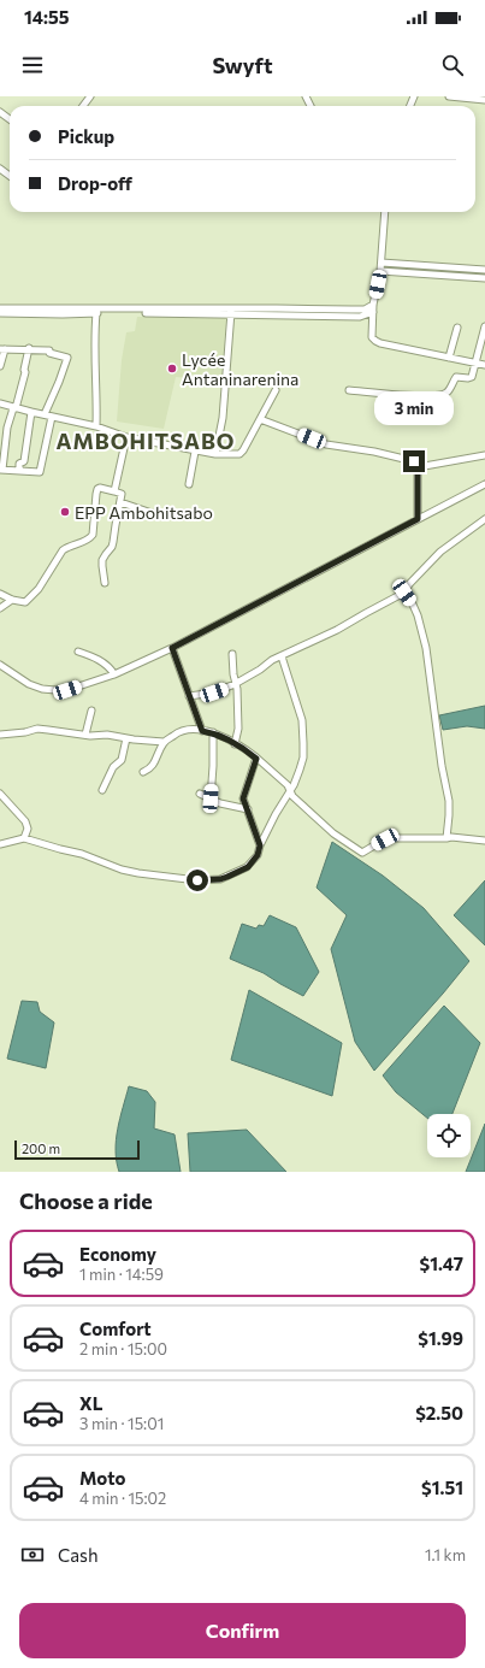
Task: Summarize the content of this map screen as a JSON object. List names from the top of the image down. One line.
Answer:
{"districts":["AMBOHITSABO"],"places":["Lycée Antaninarenina","EPP Ambohitsabo"],"scale_bar":"200 m","page":{"status":"14:55","header":"Swyft","banner":["Pickup","Drop-off"],"bubble":"3 min","scale":"200 m","heading":"Choose a ride","list":[{"name":"Economy","note":"1 min · 14:59","value":"$1.47"},{"name":"Comfort","note":"2 min · 15:00","value":"$1.99"},{"name":"XL","note":"3 min · 15:01","value":"$2.50"},{"name":"Moto","note":"4 min · 15:02","value":"$1.51"}],"pay":["Cash","1.1 km"],"buttons":"Confirm"}}
